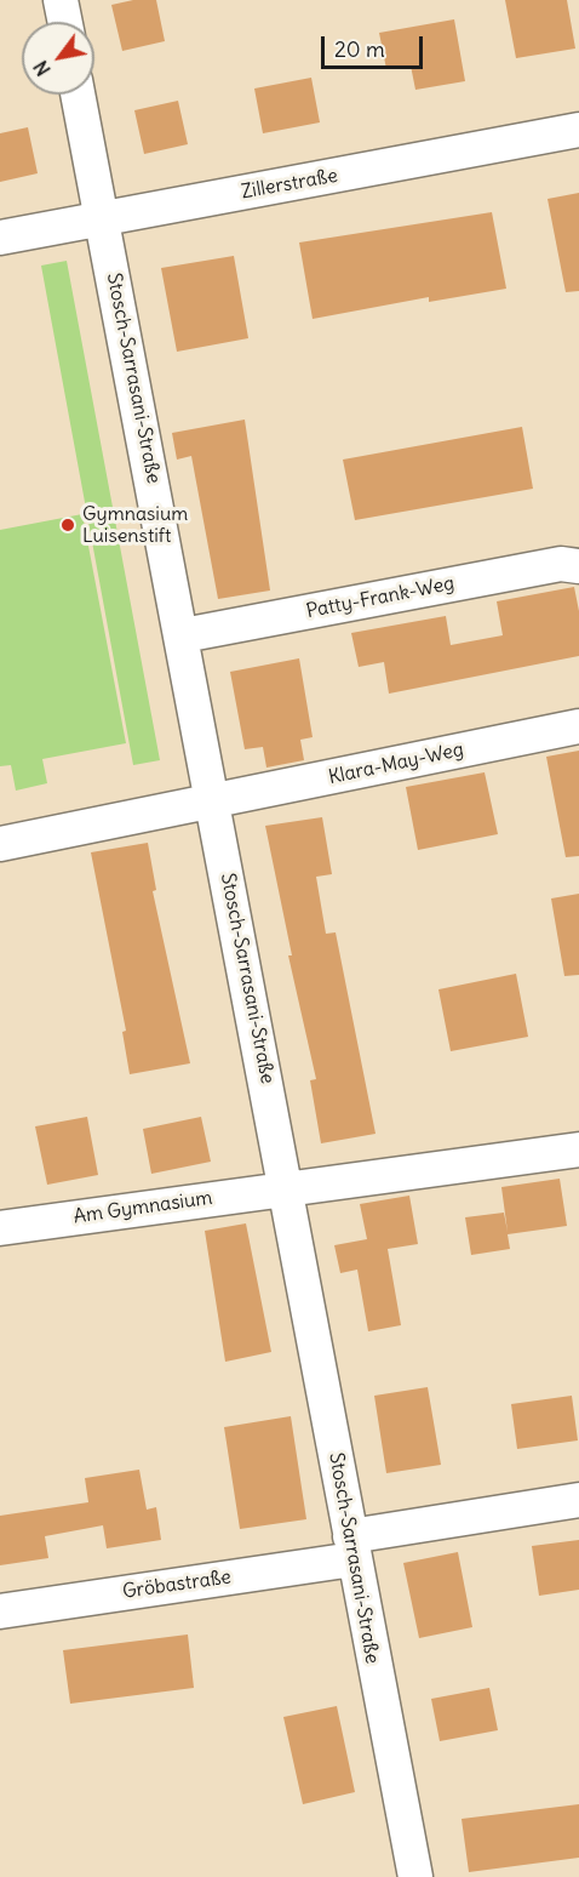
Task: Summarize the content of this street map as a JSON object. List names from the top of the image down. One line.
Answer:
{"streets":{"street":["Zillerstraße","Stosch-Sarrasani-Straße","Patty-Frank-Weg","Klara-May-Weg","Am Gymnasium","Gröbastraße"]},"crossings":[["Zillerstraße","Stosch-Sarrasani-Straße"],["Stosch-Sarrasani-Straße","Patty-Frank-Weg"],["Stosch-Sarrasani-Straße","Klara-May-Weg"],["Stosch-Sarrasani-Straße","Am Gymnasium"],["Stosch-Sarrasani-Straße","Gröbastraße"]],"places":["Gymnasium Luisenstift"],"scale_bar":"20 m","north":"bottom left"}
